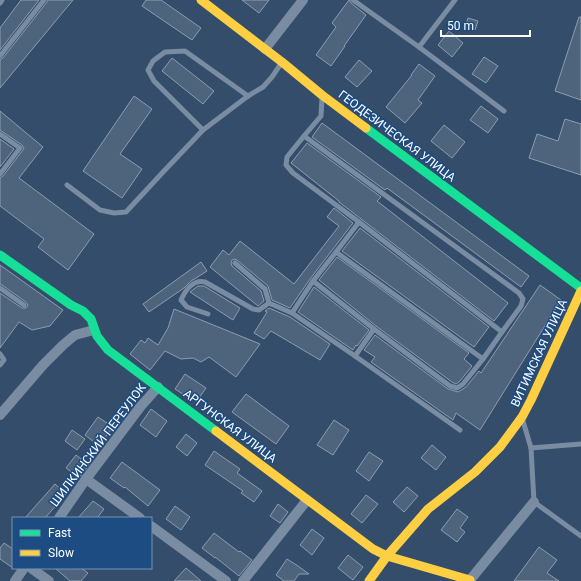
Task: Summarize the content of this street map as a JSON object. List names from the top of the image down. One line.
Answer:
{"streets":{"street":["ГЕОДЕЗИЧЕСКАЯ УЛИЦА","ВИТИМСКАЯ УЛИЦА","АРГУНСКАЯ УЛИЦА","ШИЛКИНСКИЙ ПЕРЕУЛОК"]},"crossings":[["ВИТИМСКАЯ УЛИЦА","АРГУНСКАЯ УЛИЦА"],["АРГУНСКАЯ УЛИЦА","ШИЛКИНСКИЙ ПЕРЕУЛОК"]],"legend":["Fast","Slow"],"scale_bar":"50 m"}
